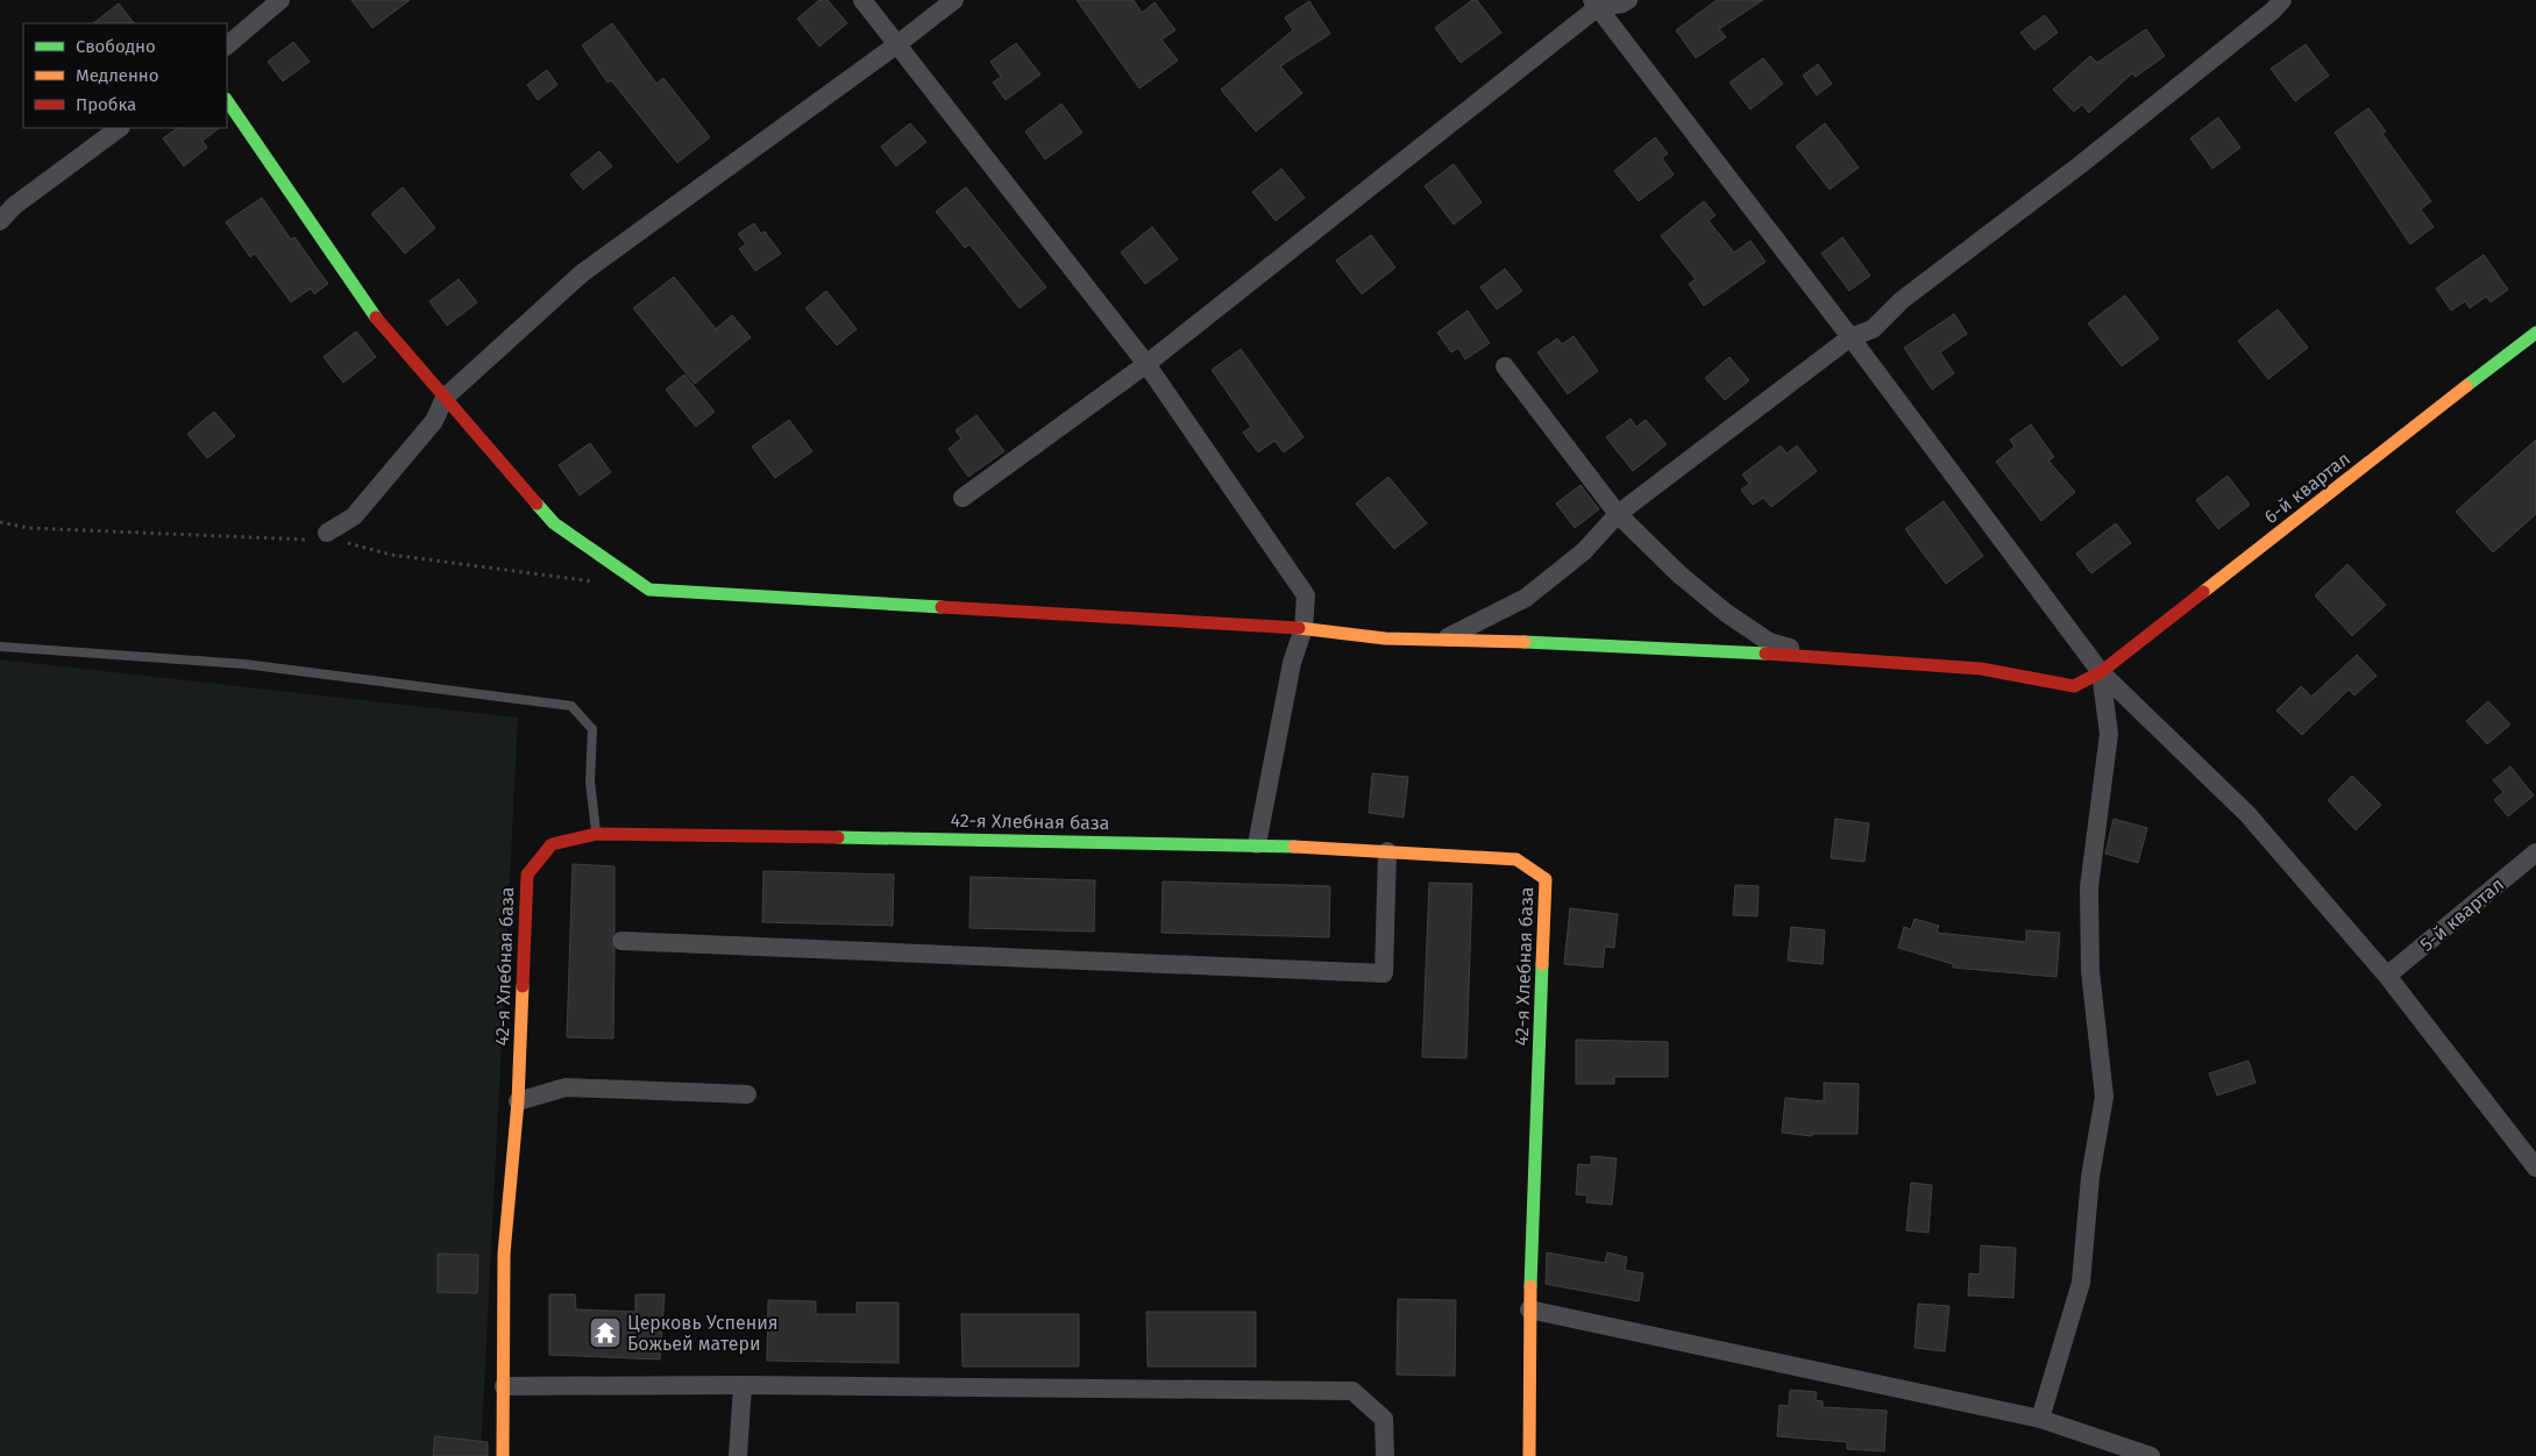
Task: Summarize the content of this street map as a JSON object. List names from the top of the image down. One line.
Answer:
{"streets":{"street":["6-й квартал","42-я Хлебная база","5-й квартал"]},"places":{"temple":["Церковь Успения Божьей матери"]},"legend":["Свободно","Медленно","Пробка"]}
